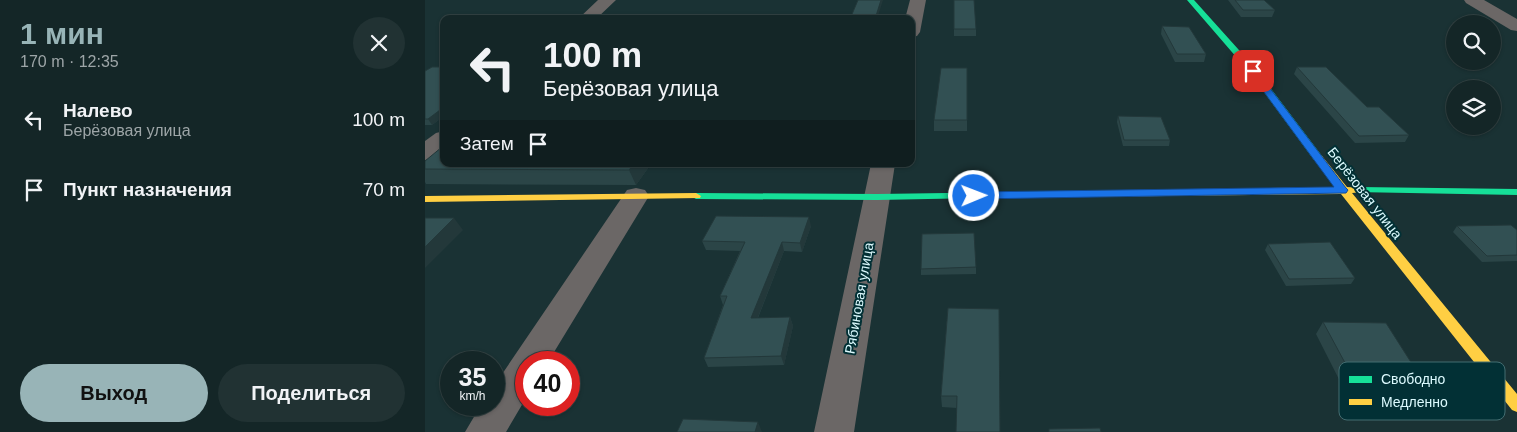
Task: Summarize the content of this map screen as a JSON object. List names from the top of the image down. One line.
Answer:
{"streets":{"street":["Берёзовая улица","Рябиновая улица"]},"legend":["Свободно","Медленно"],"page":{"heading":["1 мин","170 m · 12:35"],"turn":["100 m","Берёзовая улица"],"list":[{"name":"Налево","note":"Берёзовая улица","value":"100 m"},{"name":"Пункт назначения","value":"70 m"}],"then":"Затем","speed":"35 km/h","limit":"40","buttons":["Выход","Поделиться"]}}
